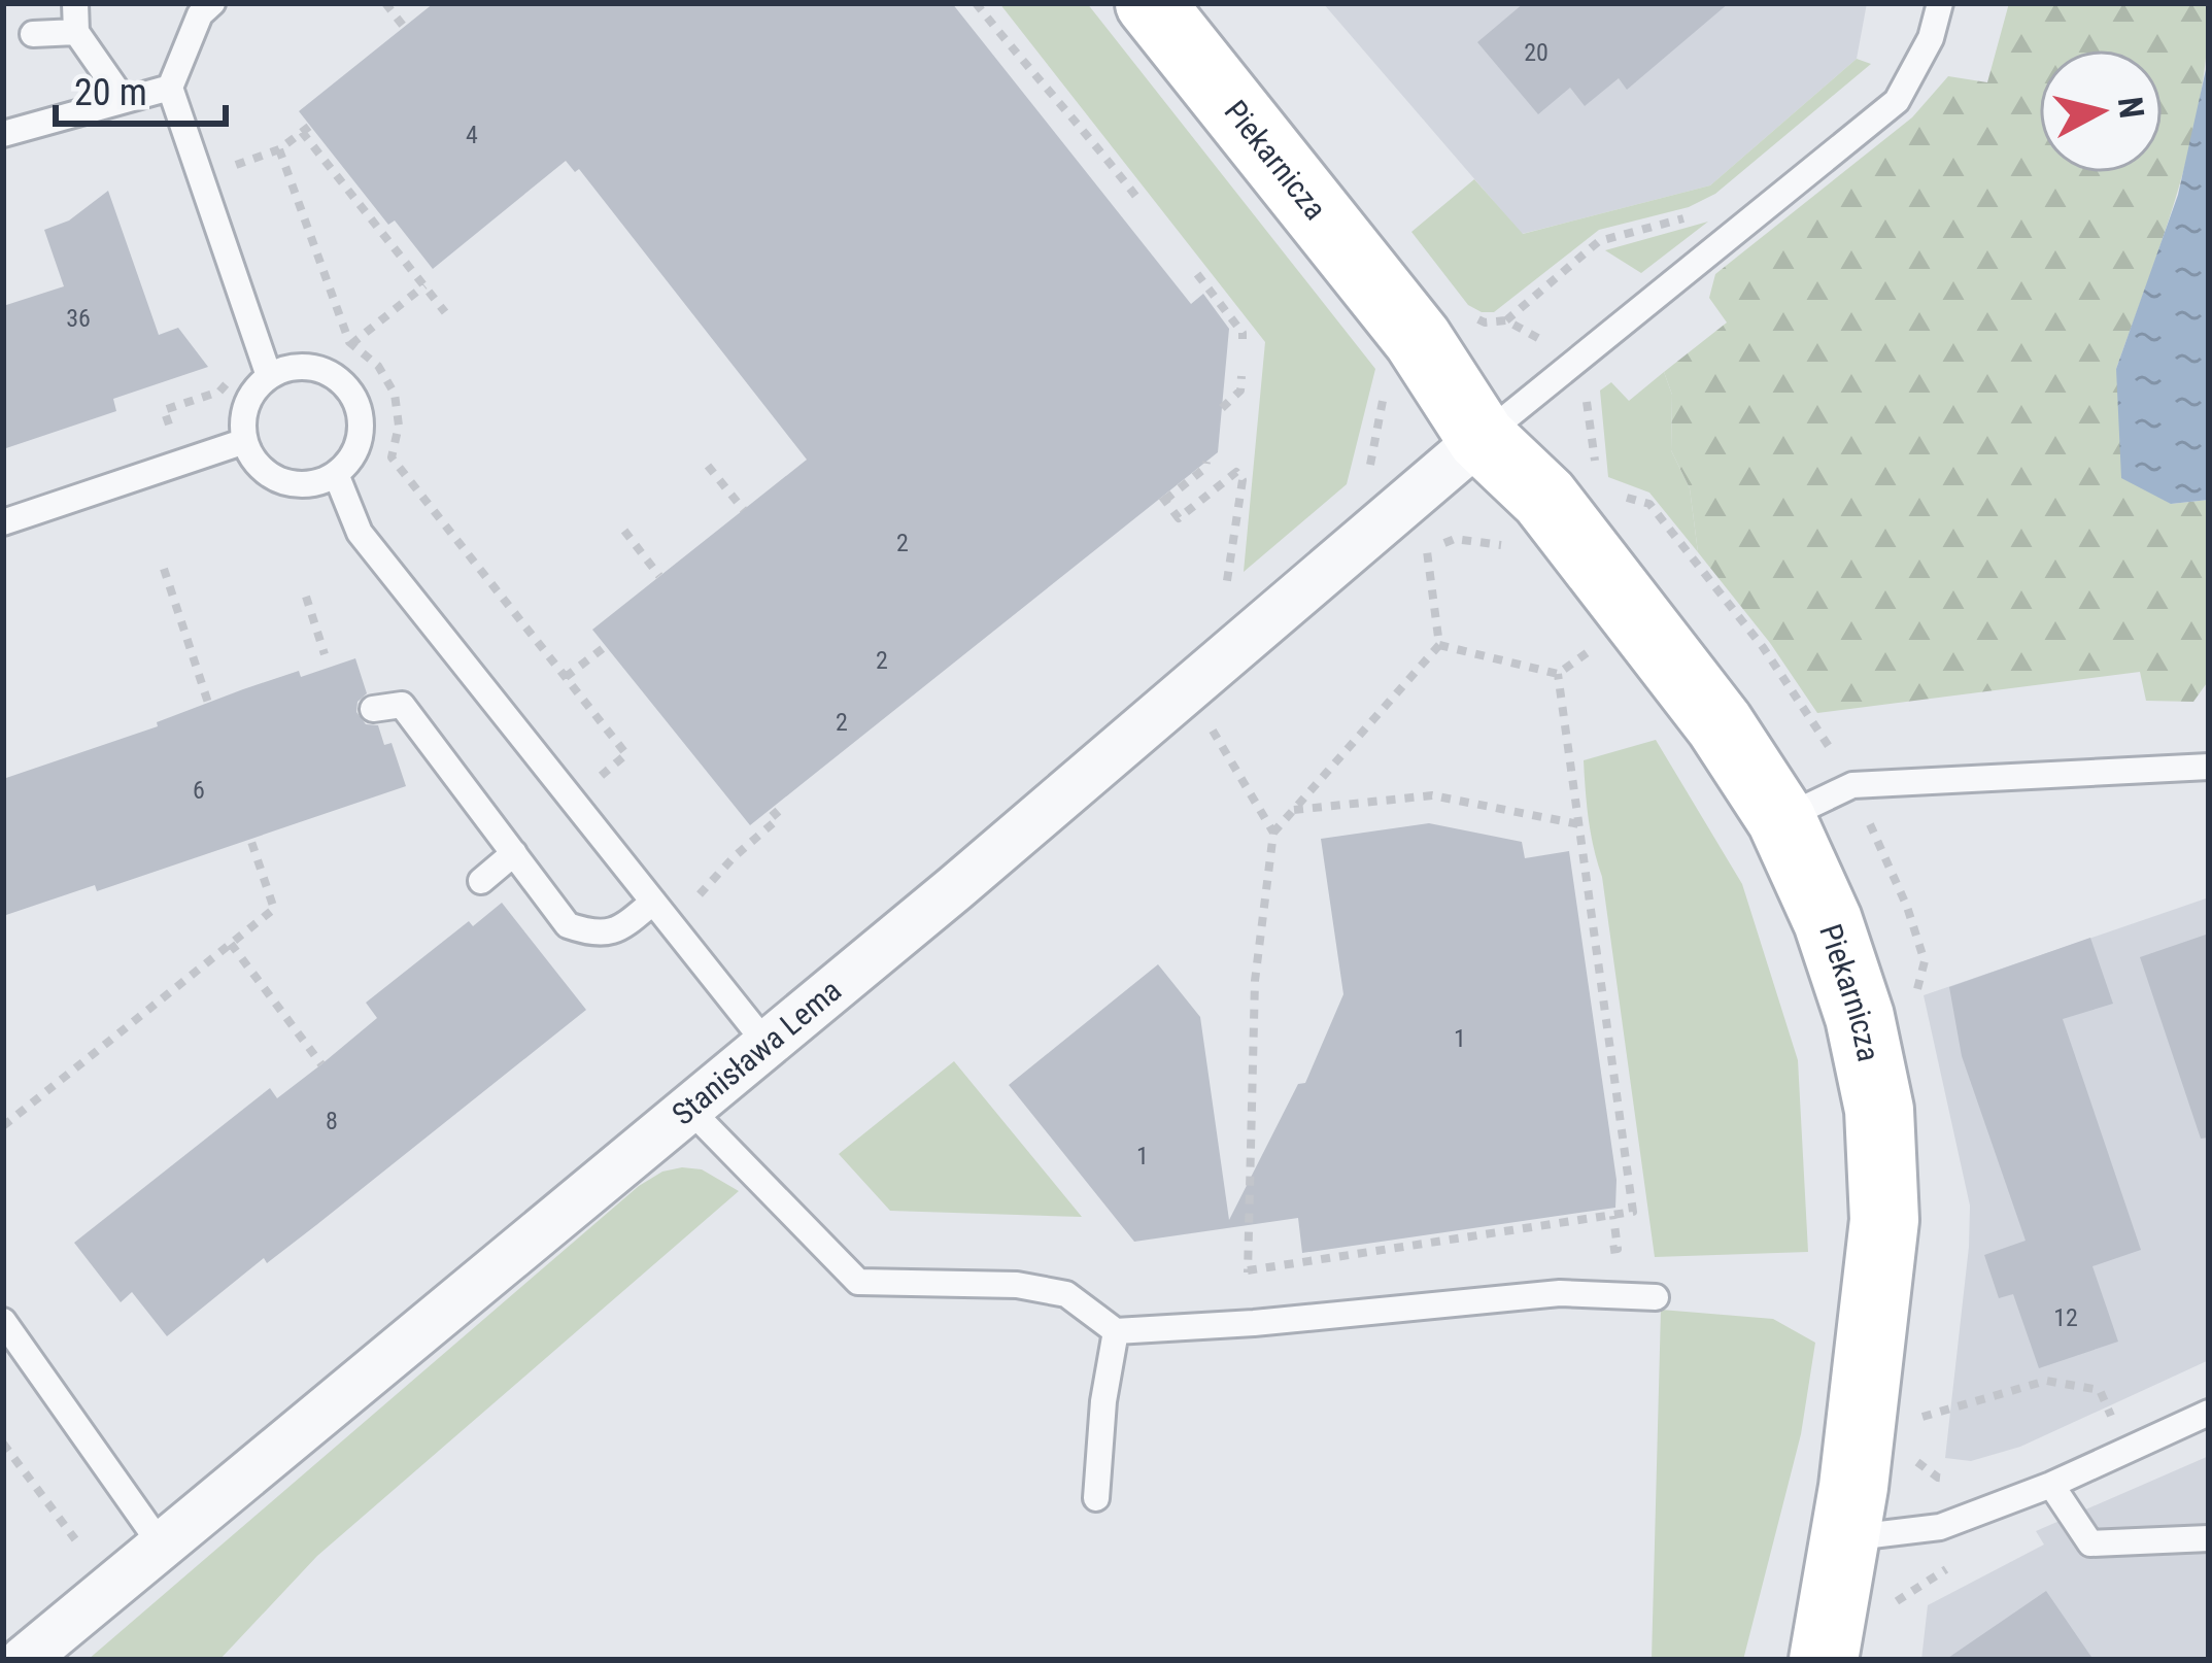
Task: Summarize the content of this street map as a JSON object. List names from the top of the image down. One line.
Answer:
{"streets":{"street":["Piekarnicza","Stanisława Lema"]},"crossings":[["Piekarnicza","Stanisława Lema"]],"house_numbers":["20","4","36","2","2","2","6","1","8","1","12"],"scale_bar":"20 m","north":"right"}
